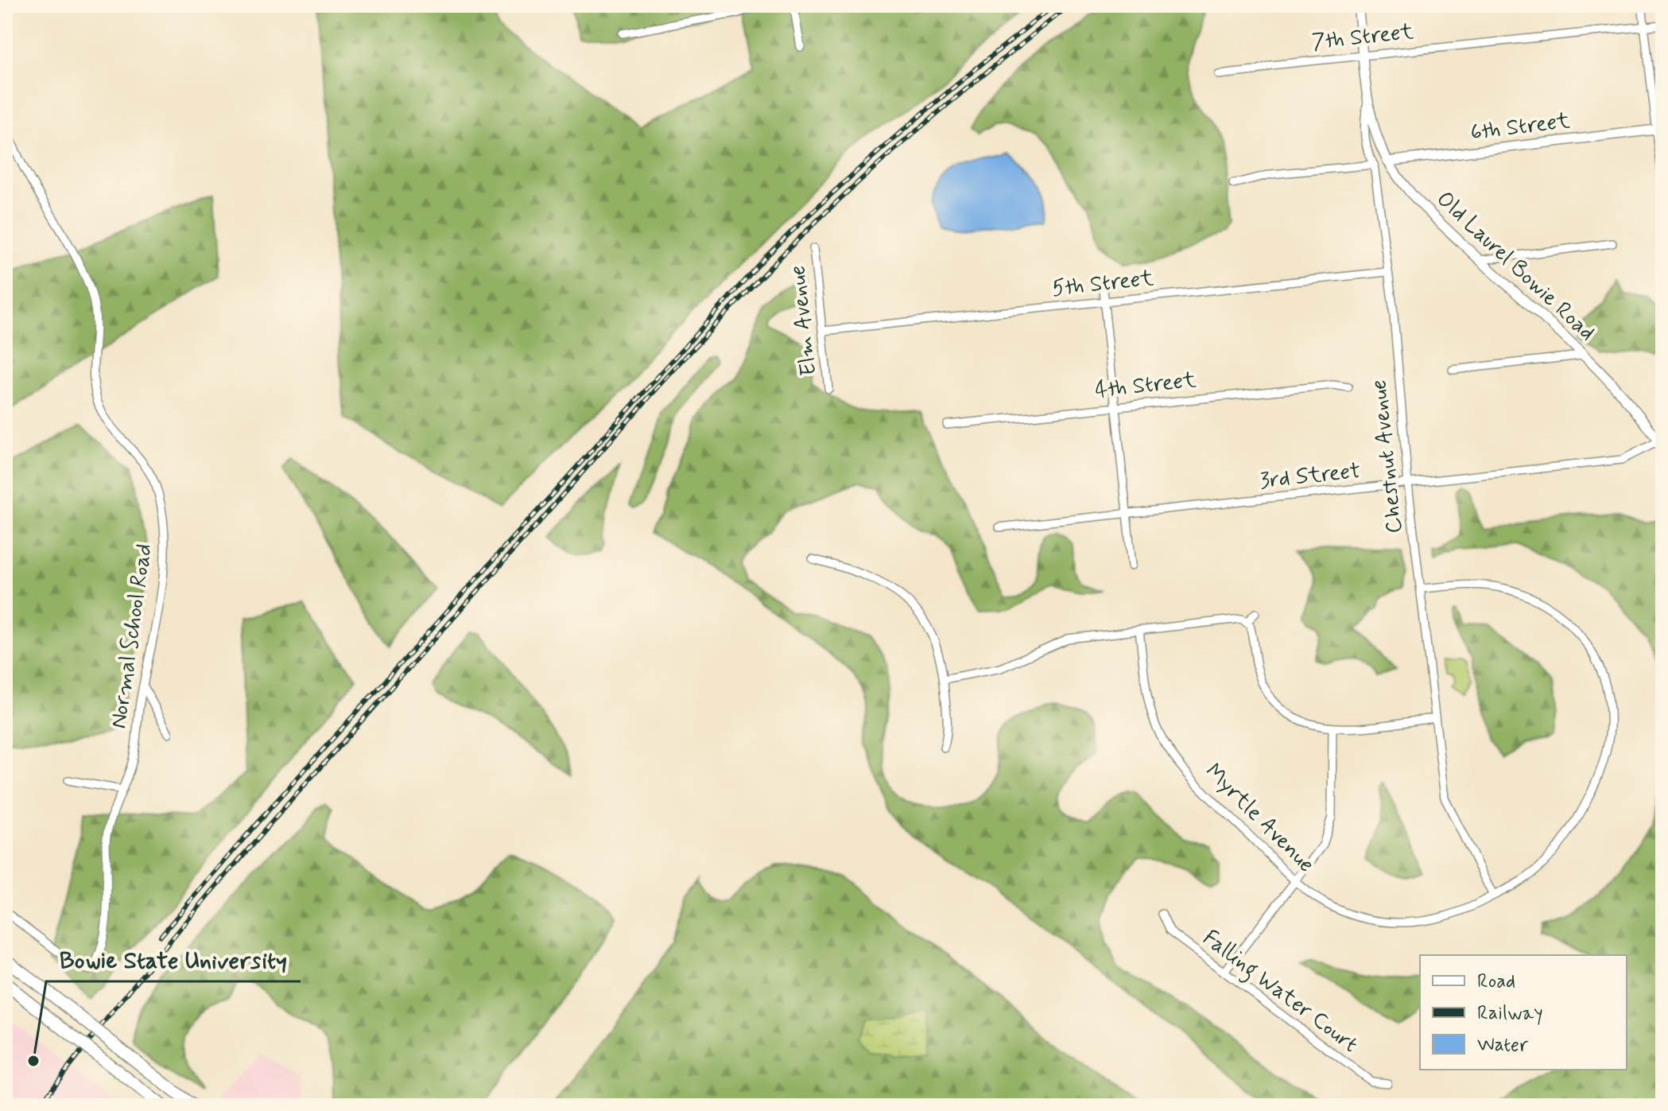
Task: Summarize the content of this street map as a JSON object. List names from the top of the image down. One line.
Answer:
{"streets":{"street":["7th Street","6th Street","Old Laurel Bowie Road","5th Street","Elm Avenue","4th Street","Chestnut Avenue","3rd Street","Normal School Road","Myrtle Avenue","Falling Water Court"]},"crossings":[["7th Street","Chestnut Avenue"],["6th Street","Old Laurel Bowie Road"],["Old Laurel Bowie Road","Chestnut Avenue"],["Old Laurel Bowie Road","3rd Street"],["5th Street","Elm Avenue"],["5th Street","Chestnut Avenue"],["Chestnut Avenue","3rd Street"],["Chestnut Avenue","Myrtle Avenue"]],"places":["Bowie State University"],"legend":["Road","Railway","Water"]}
